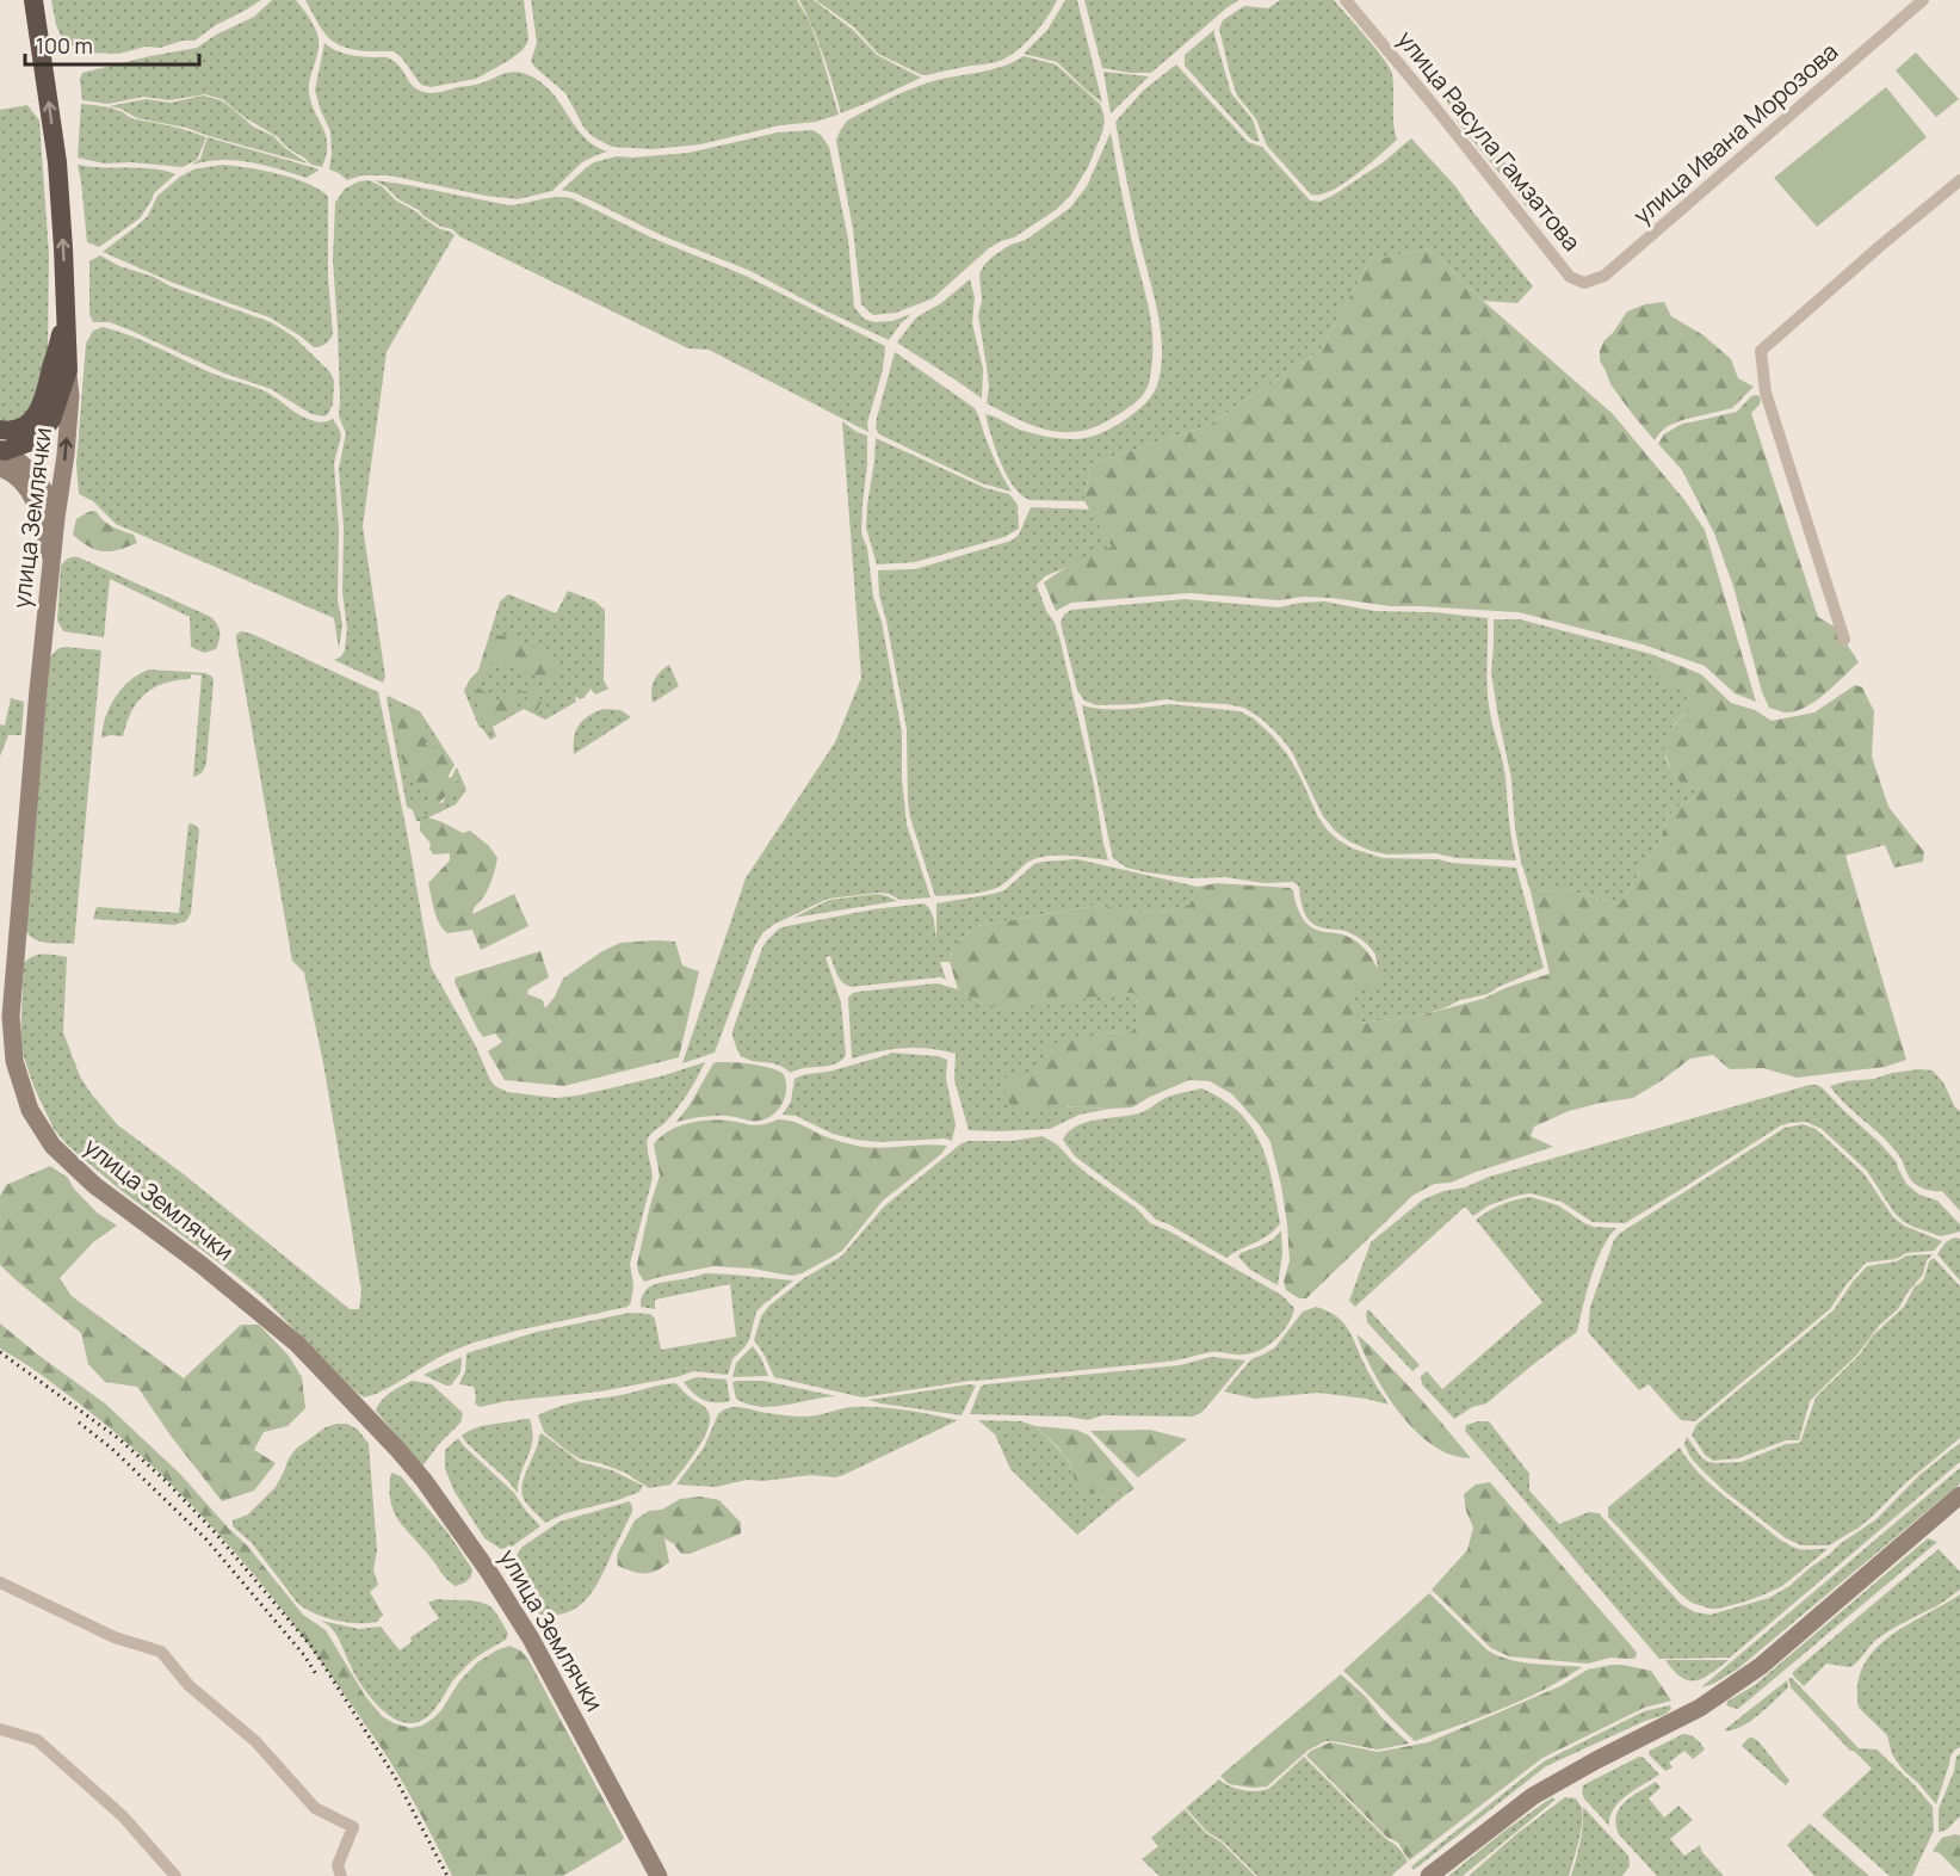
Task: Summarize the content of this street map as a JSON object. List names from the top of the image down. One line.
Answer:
{"streets":{"highway":["улица Землячки"],"street":["улица Ивана Морозова","улица Расула Гамзатова"]},"crossings":[["улица Ивана Морозова","улица Расула Гамзатова"]],"scale_bar":"100 m"}
